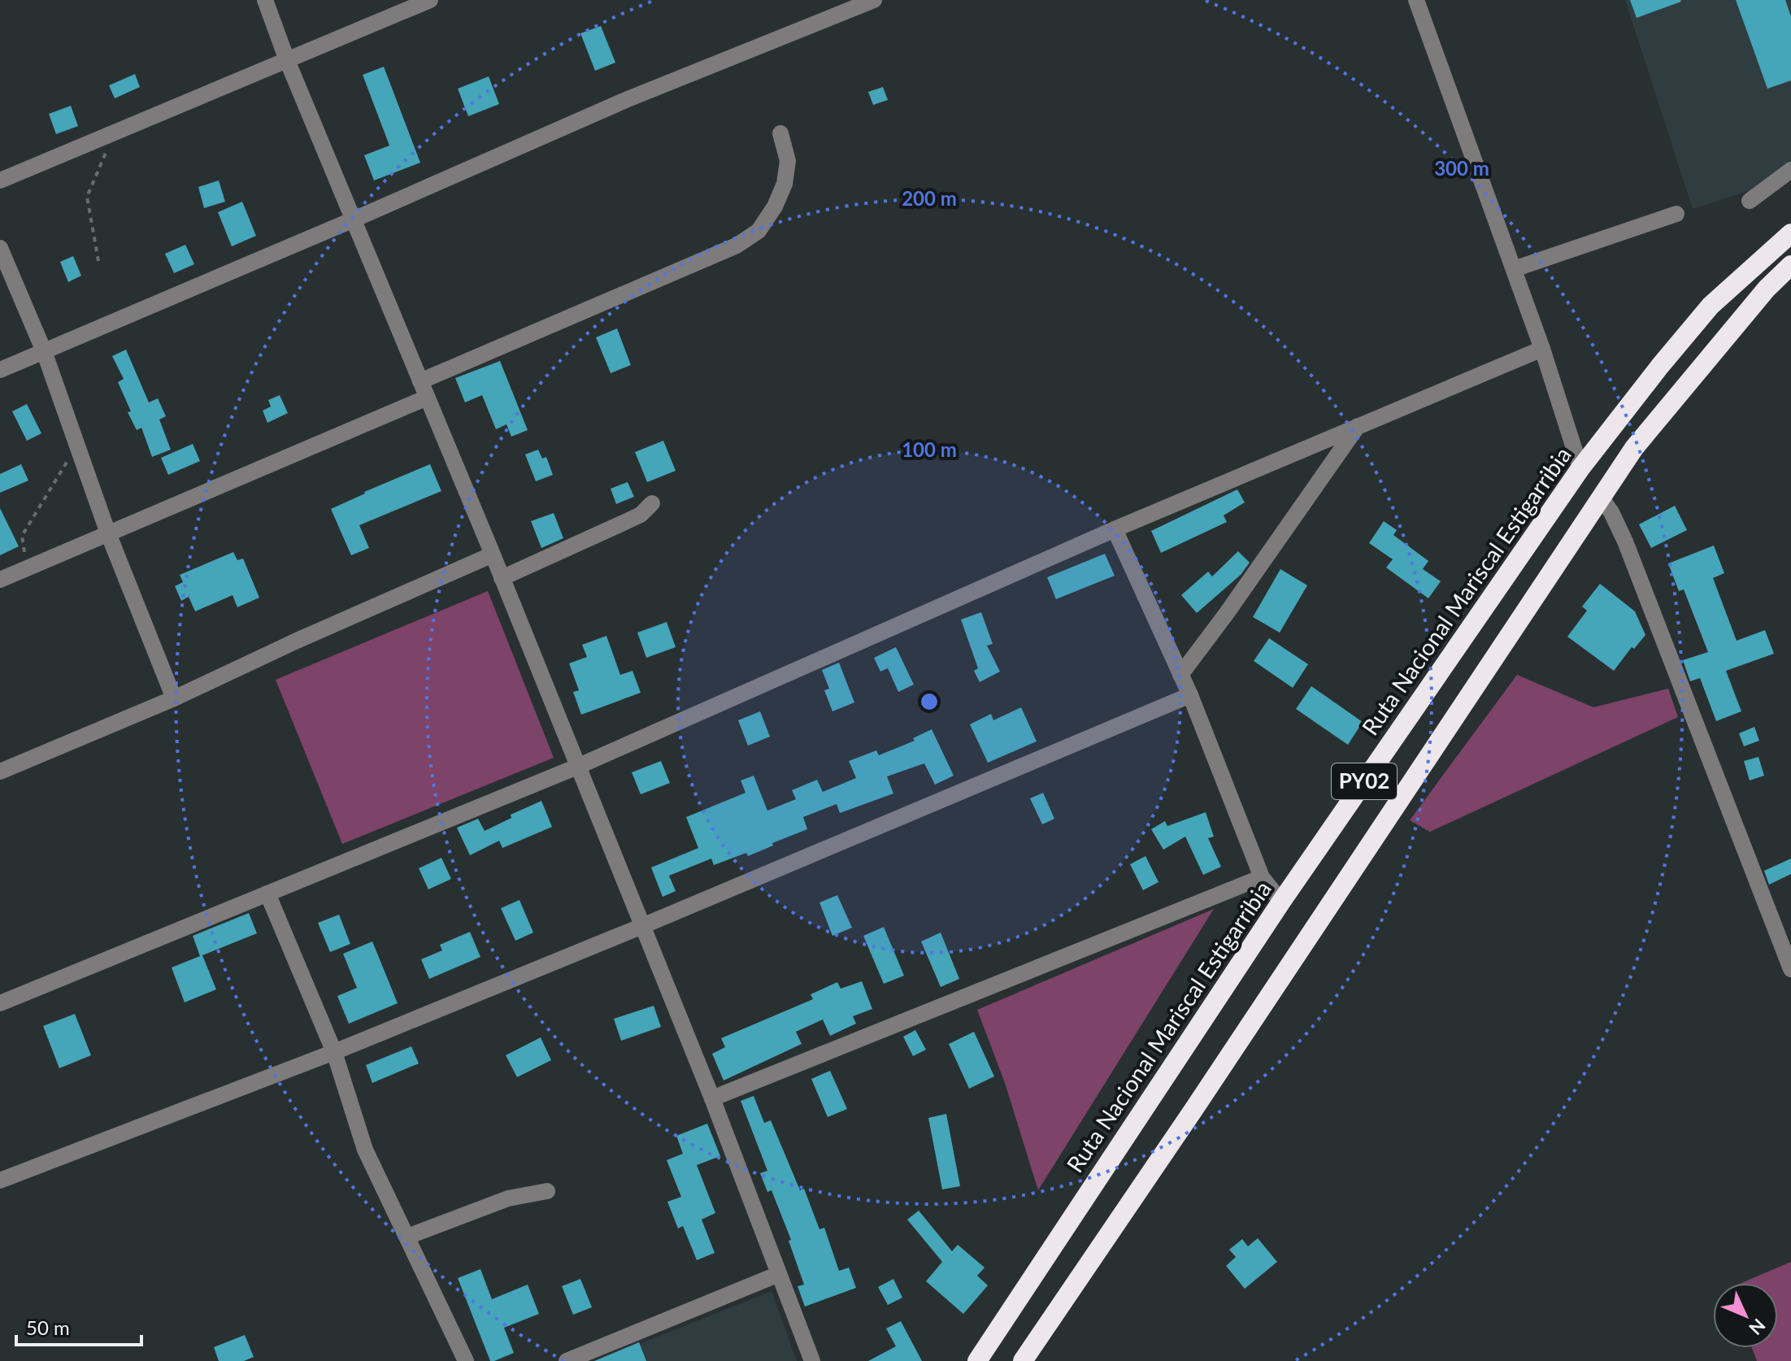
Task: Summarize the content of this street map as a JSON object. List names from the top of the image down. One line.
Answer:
{"streets":{"highway":["Ruta Nacional Mariscal Estigarribia","PY02"]},"scale_bar":"50 m","north":"bottom right","rings":["300 m","200 m","100 m"]}
